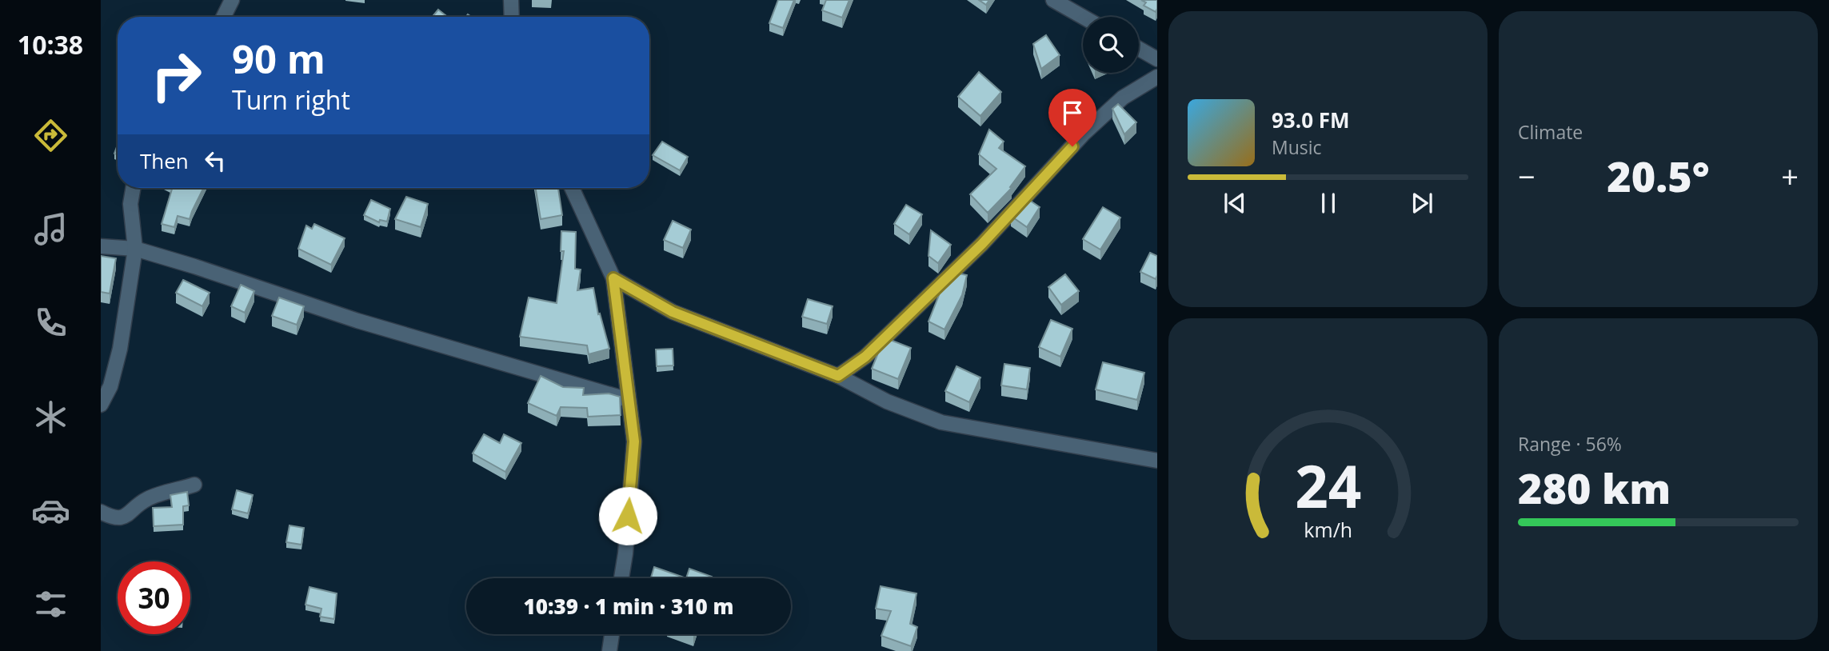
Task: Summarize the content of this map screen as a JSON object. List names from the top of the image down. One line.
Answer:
{"page":{"tabs":"10:38","tile":["Climate",["Range · 56%","280 km"]],"turn":["90 m","Turn right"],"song":["93.0 FM","Music"],"then":"Then","heat":["−","20.5°","+"],"limit":"30","trip":"10:39 · 1 min · 310 m","gauge":["24","km/h"]}}
